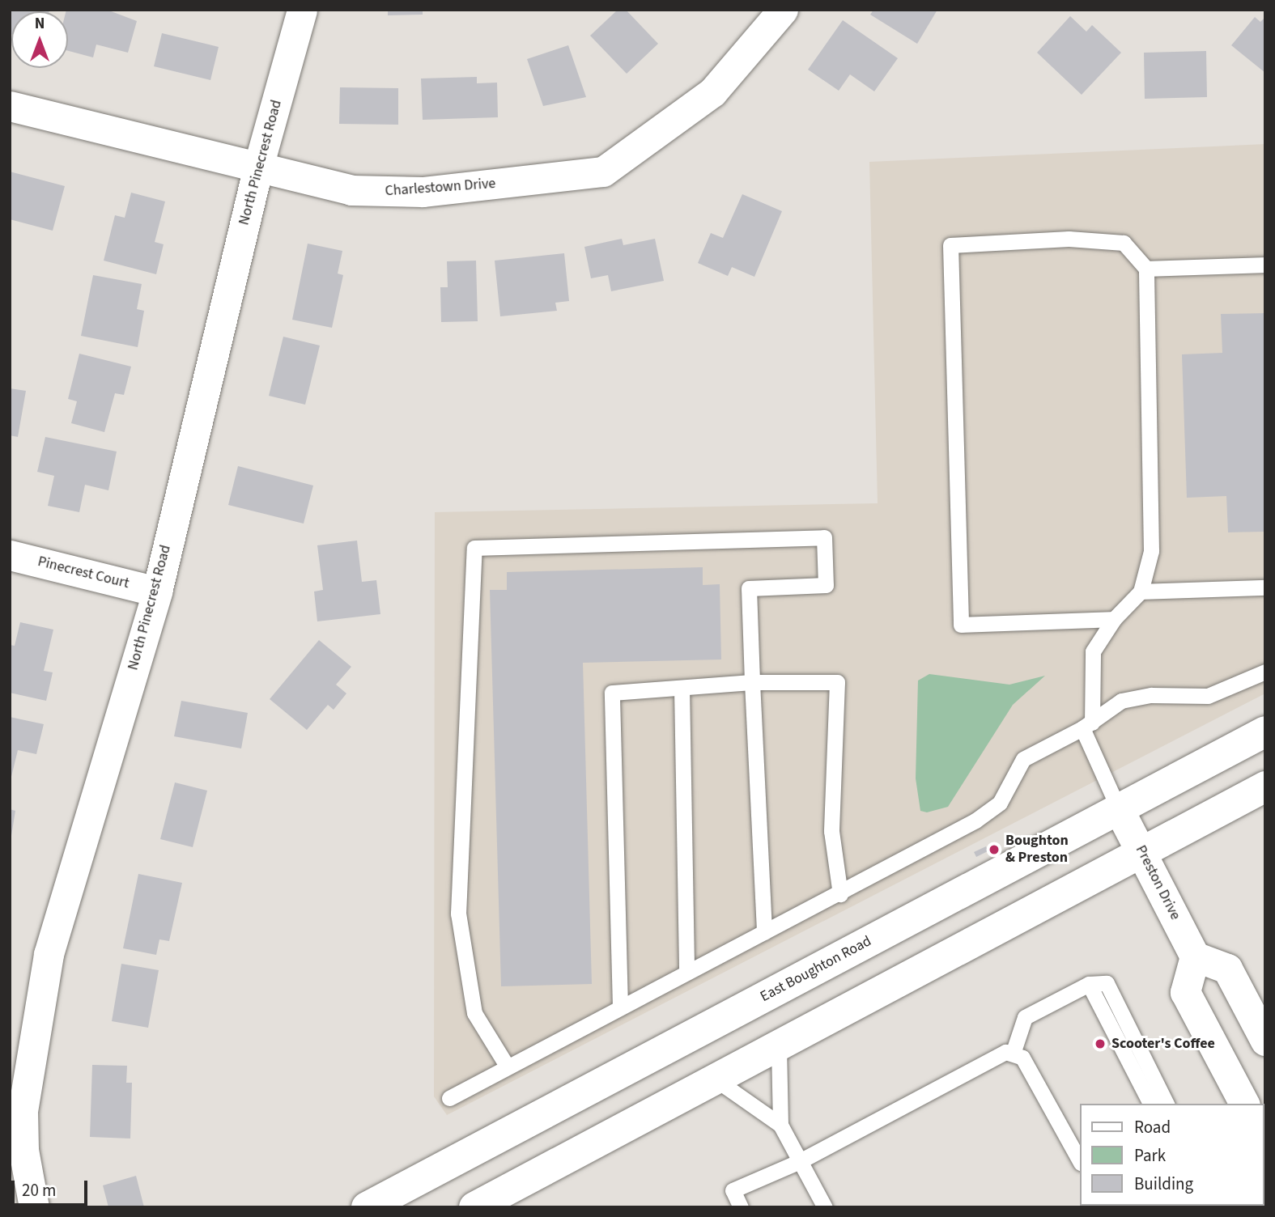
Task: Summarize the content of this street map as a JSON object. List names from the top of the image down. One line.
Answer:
{"streets":{"main road":["East Boughton Road"],"street":["North Pinecrest Road","Charlestown Drive","Pinecrest Court","Preston Drive"]},"crossings":[["North Pinecrest Road","Charlestown Drive"],["North Pinecrest Road","Pinecrest Court"],["Preston Drive","East Boughton Road"]],"places":["Boughton & Preston","Scooter's Coffee"],"legend":["Road","Park","Building"],"scale_bar":"20 m","north":"top"}
